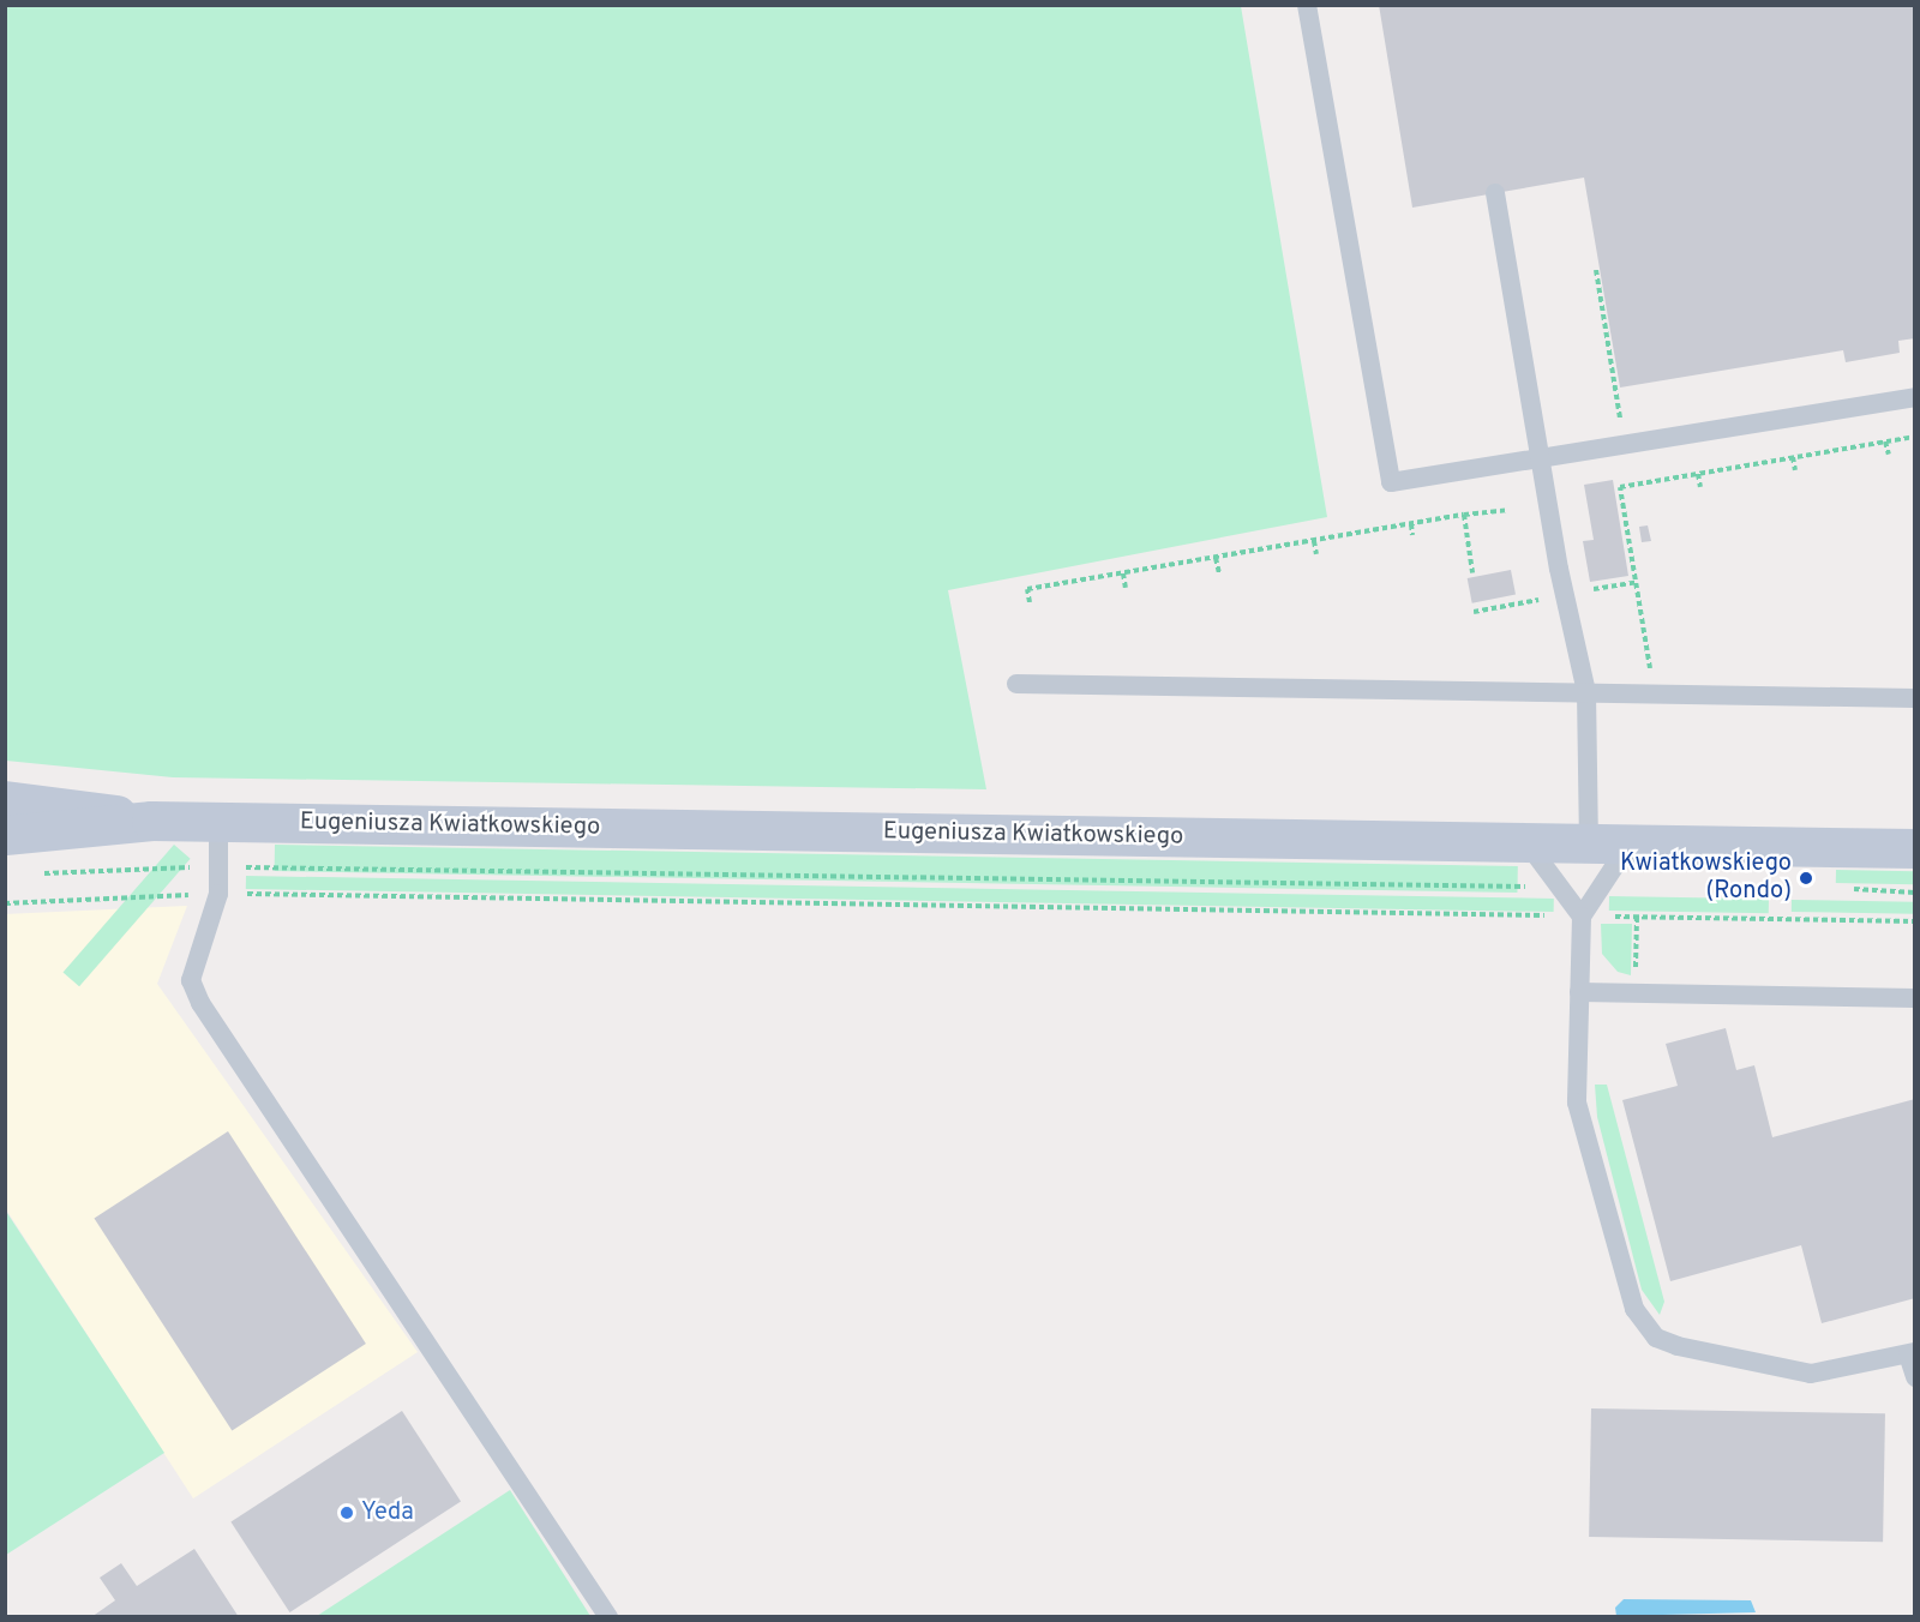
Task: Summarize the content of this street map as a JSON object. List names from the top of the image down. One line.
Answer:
{"streets":{"main road":["Eugeniusza Kwiatkowskiego"]},"places":["Kwiatkowskiego (Rondo)","Yeda"]}
